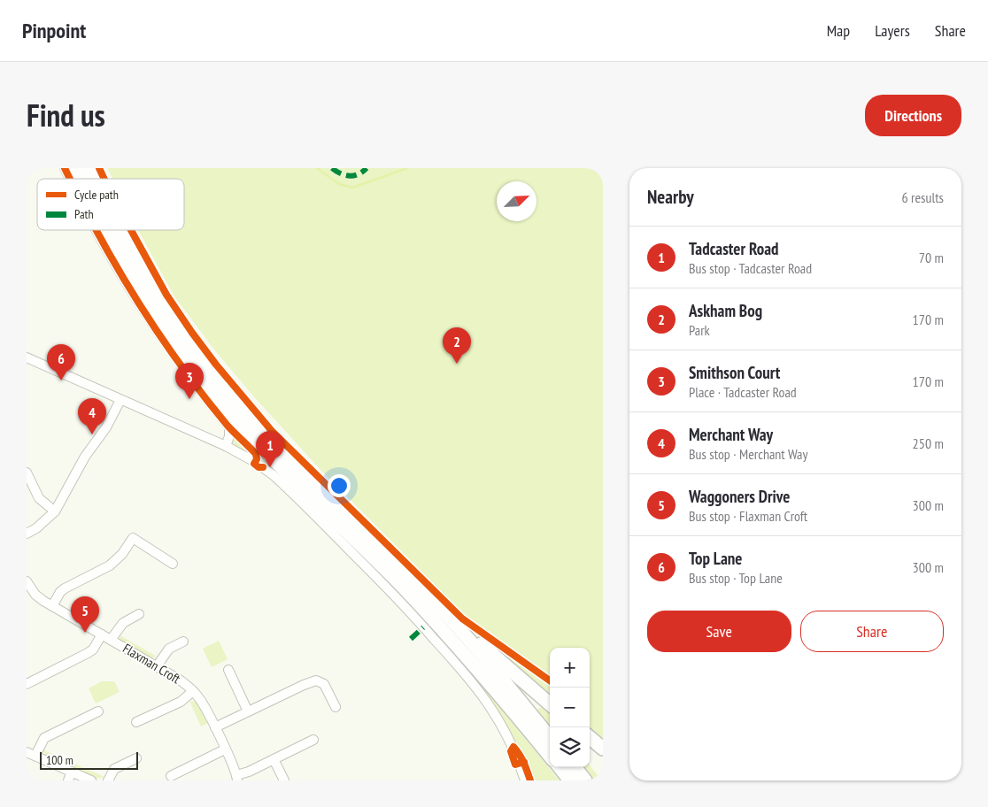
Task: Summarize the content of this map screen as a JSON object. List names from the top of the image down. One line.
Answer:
{"streets":{"street":["Flaxman Croft"]},"legend":["Cycle path","Path"],"scale_bar":"100 m","north":"top right","page":{"header":"Pinpoint","nav":["Map","Layers","Share"],"title":"Find us","buttons":["Directions",["Save","Share"]],"heading":["Nearby","6 results"],"list":[{"mark":"1","name":"Tadcaster Road","note":"Bus stop · Tadcaster Road","value":"70 m"},{"mark":"2","name":"Askham Bog","note":"Park","value":"170 m"},{"mark":"3","name":"Smithson Court","note":"Place · Tadcaster Road","value":"170 m"},{"mark":"4","name":"Merchant Way","note":"Bus stop · Merchant Way","value":"250 m"},{"mark":"5","name":"Waggoners Drive","note":"Bus stop · Flaxman Croft","value":"300 m"},{"mark":"6","name":"Top Lane","note":"Bus stop · Top Lane","value":"300 m"}],"pins":["2","6","3","4","1","5"],"map_buttons":["+","−"],"scale":"100 m"}}
